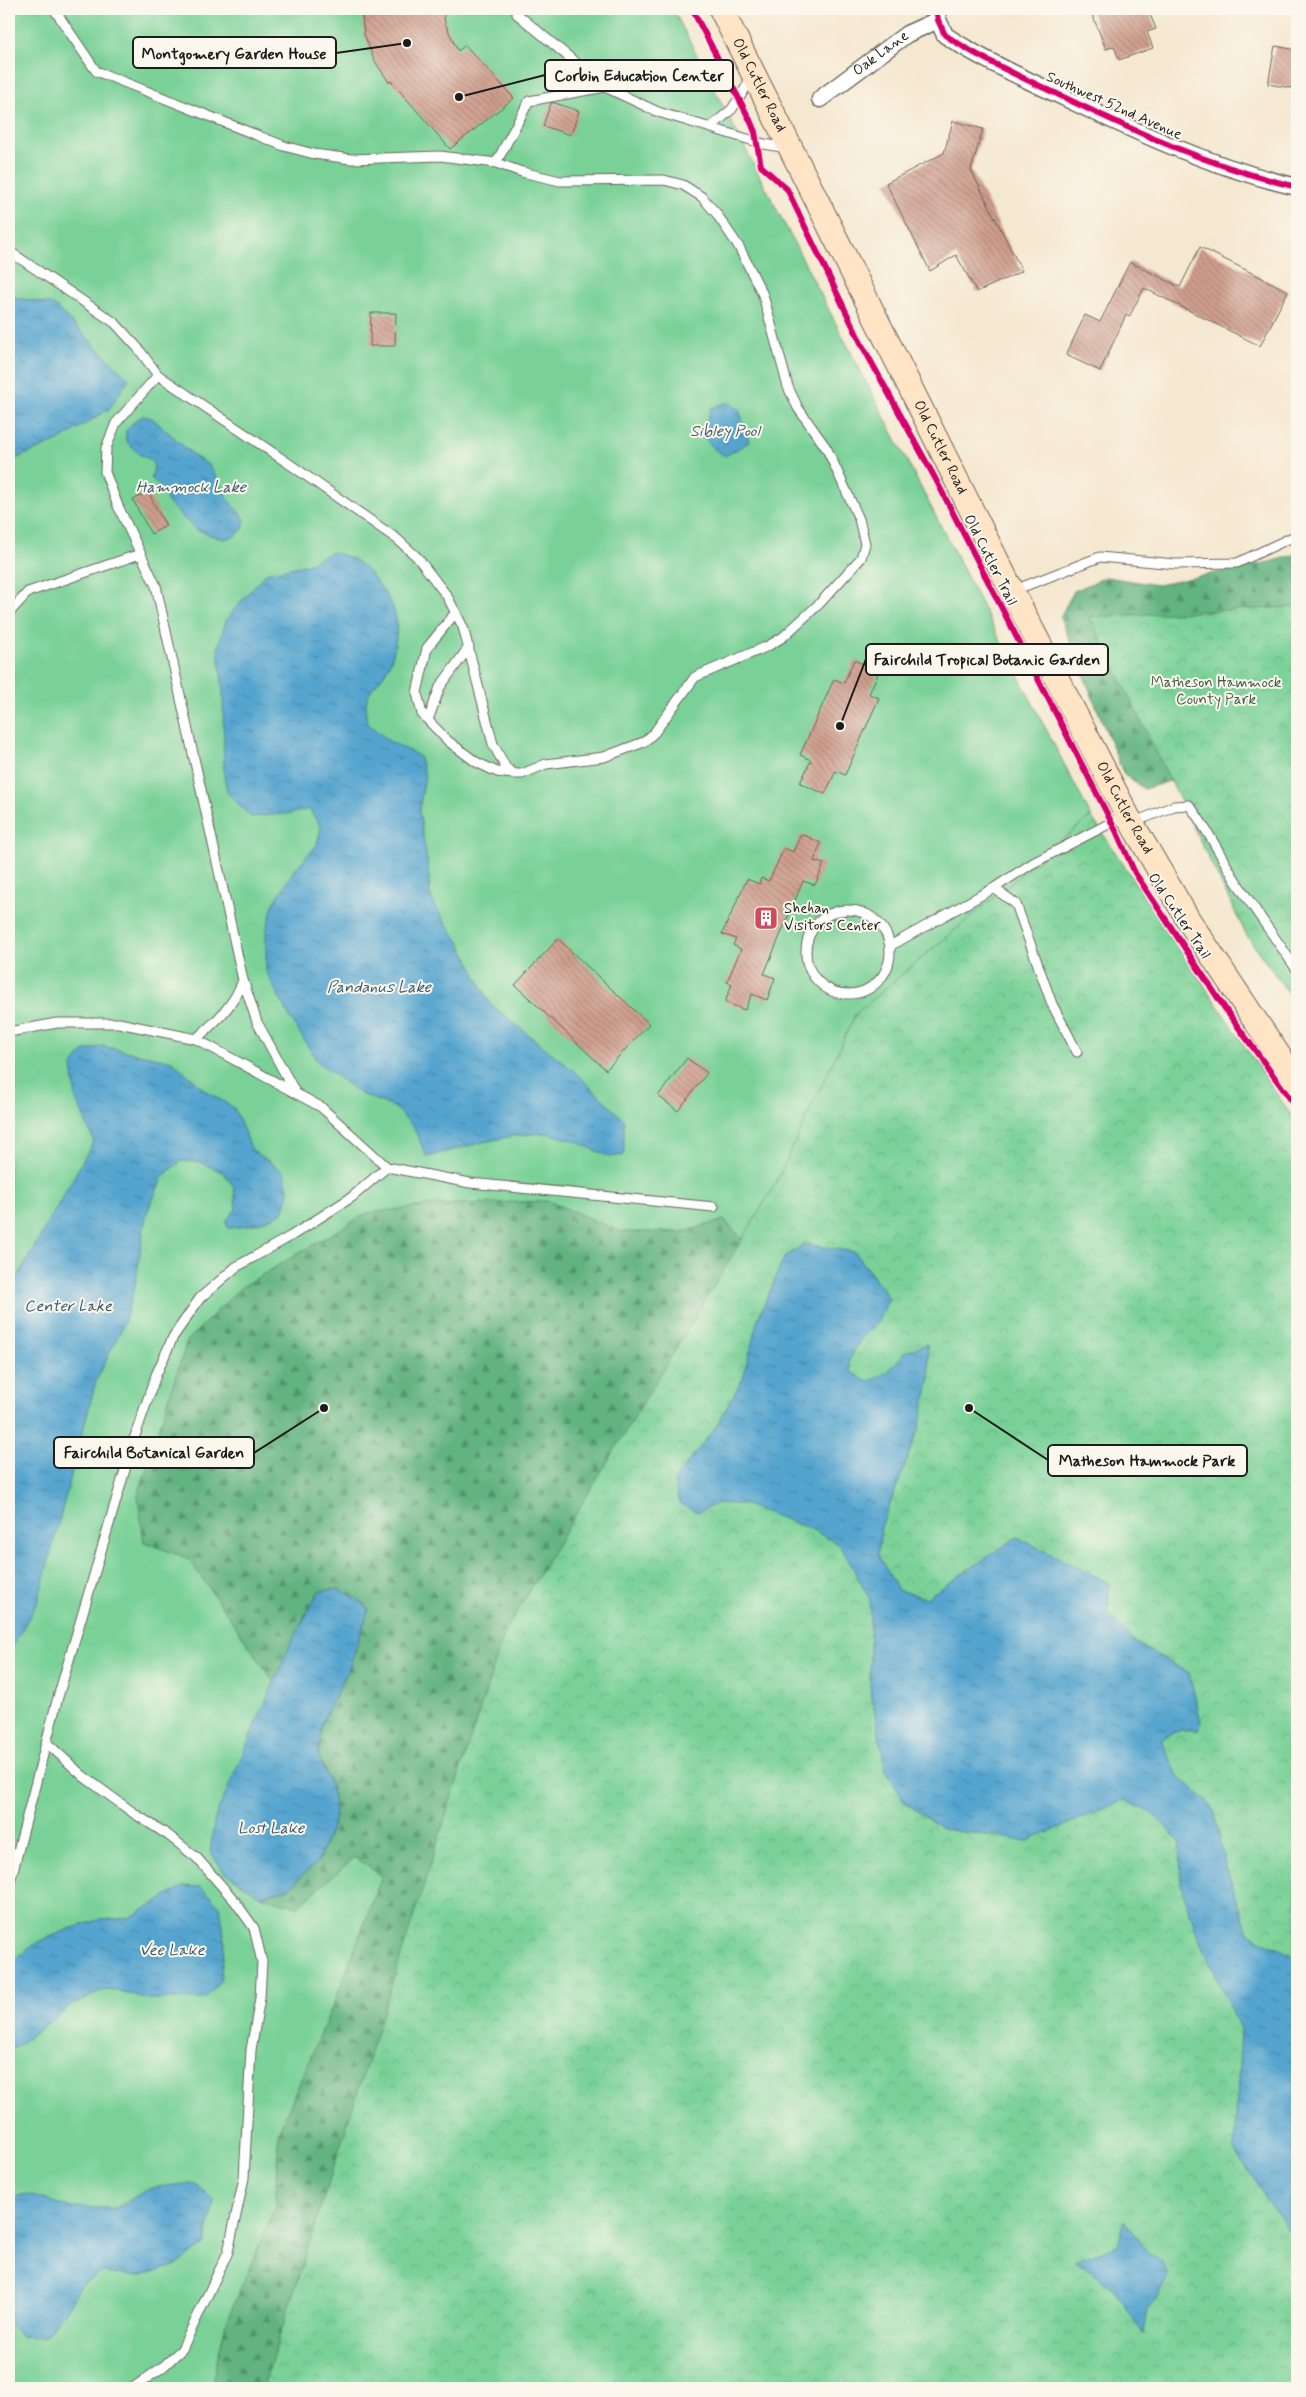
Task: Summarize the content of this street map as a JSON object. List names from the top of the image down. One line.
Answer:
{"streets":{"main road":["Old Cutler Road"],"street":["Oak Lane","Southwest 52nd Avenue"],"cycle path":["Old Cutler Trail"]},"crossings":[["Oak Lane","Southwest 52nd Avenue"]],"water":["Sibley Pool","Hammock Lake","Pandanus Lake","Center Lake","Lost Lake","Vee Lake"],"parks":["Matheson Hammock County Park"],"places":{"other":["Montgomery Garden House","Corbin Education Center","Fairchild Tropical Botanic Garden","Fairchild Botanical Garden","Matheson Hammock Park"],"building":["Shehan Visitors Center"]}}
